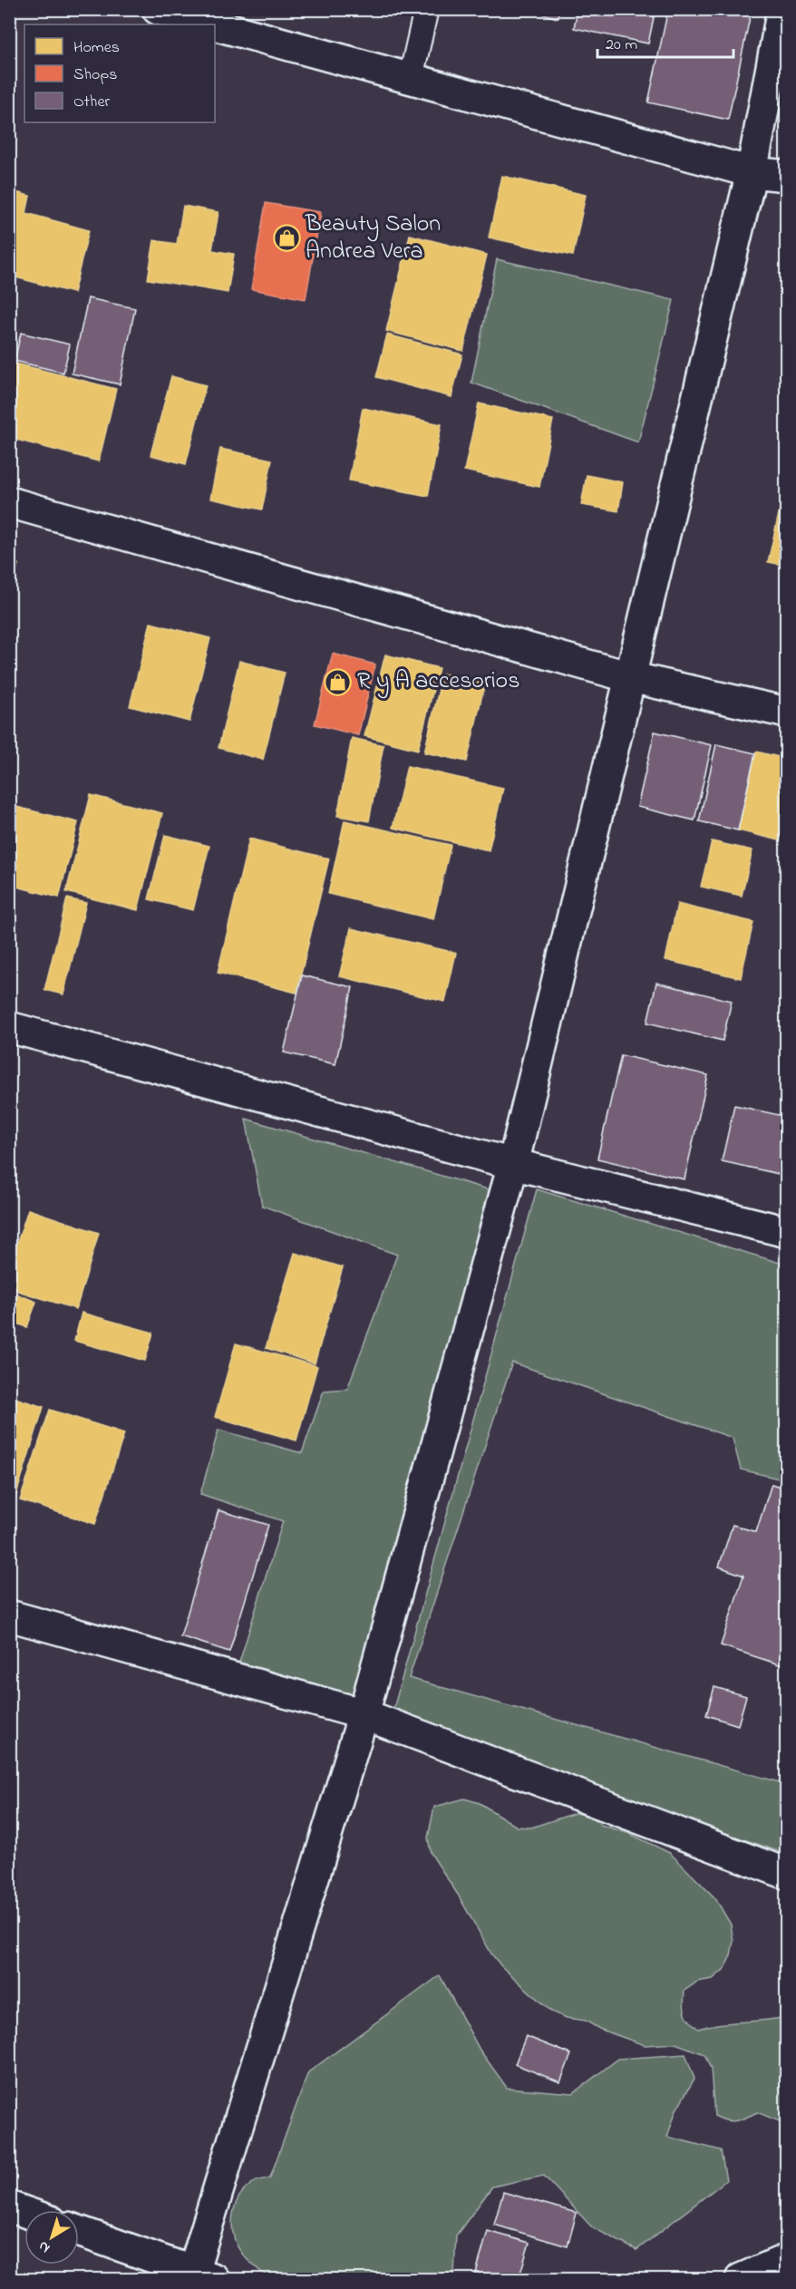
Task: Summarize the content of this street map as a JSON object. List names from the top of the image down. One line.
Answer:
{"places":{"shop":["Beauty Salon Andrea Vera","R y A accesorios"]},"legend":["Homes","Shops","Other"],"scale_bar":"20 m","north":"bottom left"}
